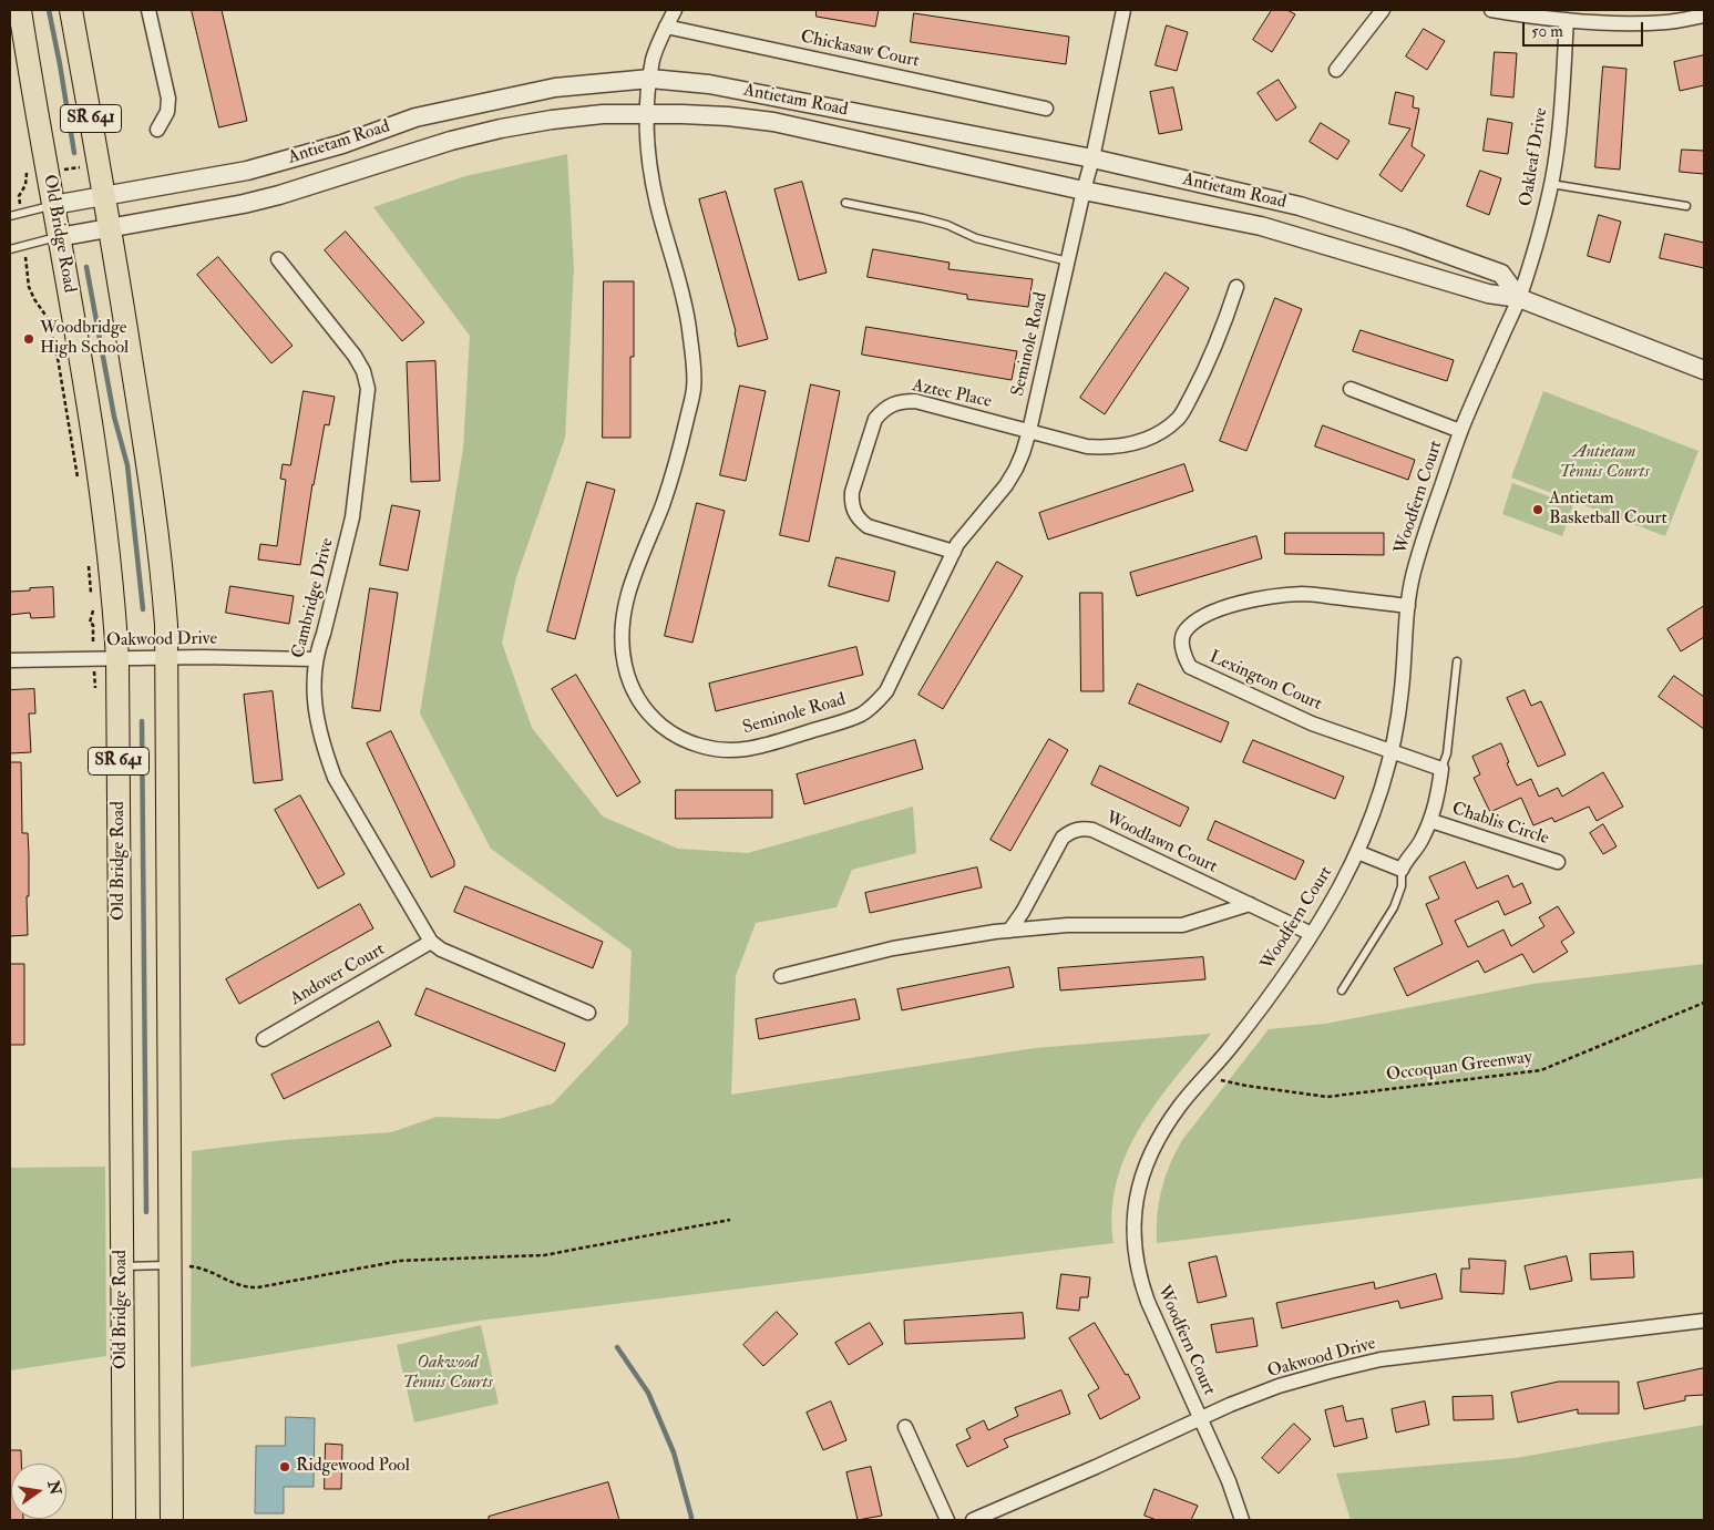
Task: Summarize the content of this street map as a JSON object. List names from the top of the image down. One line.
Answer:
{"streets":{"main road":["SR 641","Old Bridge Road"],"street":["Chickasaw Court","Antietam Road","Oakleaf Drive","Seminole Road","Aztec Place","Woodfern Court","Cambridge Drive","Oakwood Drive","Lexington Court","Chablis Circle","Woodlawn Court","Andover Court"],"path":["Occoquan Greenway"]},"crossings":[["Chickasaw Court","Seminole Road"],["Antietam Road","SR 641"],["Antietam Road","Oakleaf Drive"],["Antietam Road","Old Bridge Road"],["Antietam Road","Seminole Road"],["Antietam Road","Woodfern Court"],["SR 641","Oakwood Drive"],["Oakleaf Drive","Woodfern Court"],["Old Bridge Road","Oakwood Drive"],["Seminole Road","Aztec Place"],["Woodfern Court","Oakwood Drive"],["Woodfern Court","Lexington Court"],["Woodfern Court","Woodlawn Court"],["Woodfern Court","Occoquan Greenway"],["Cambridge Drive","Oakwood Drive"],["Cambridge Drive","Andover Court"]],"parks":["Antietam Tennis Courts","Oakwood Tennis Courts"],"places":["Woodbridge High School","Antietam Basketball Court","Ridgewood Pool"],"scale_bar":"50 m","north":"right"}
